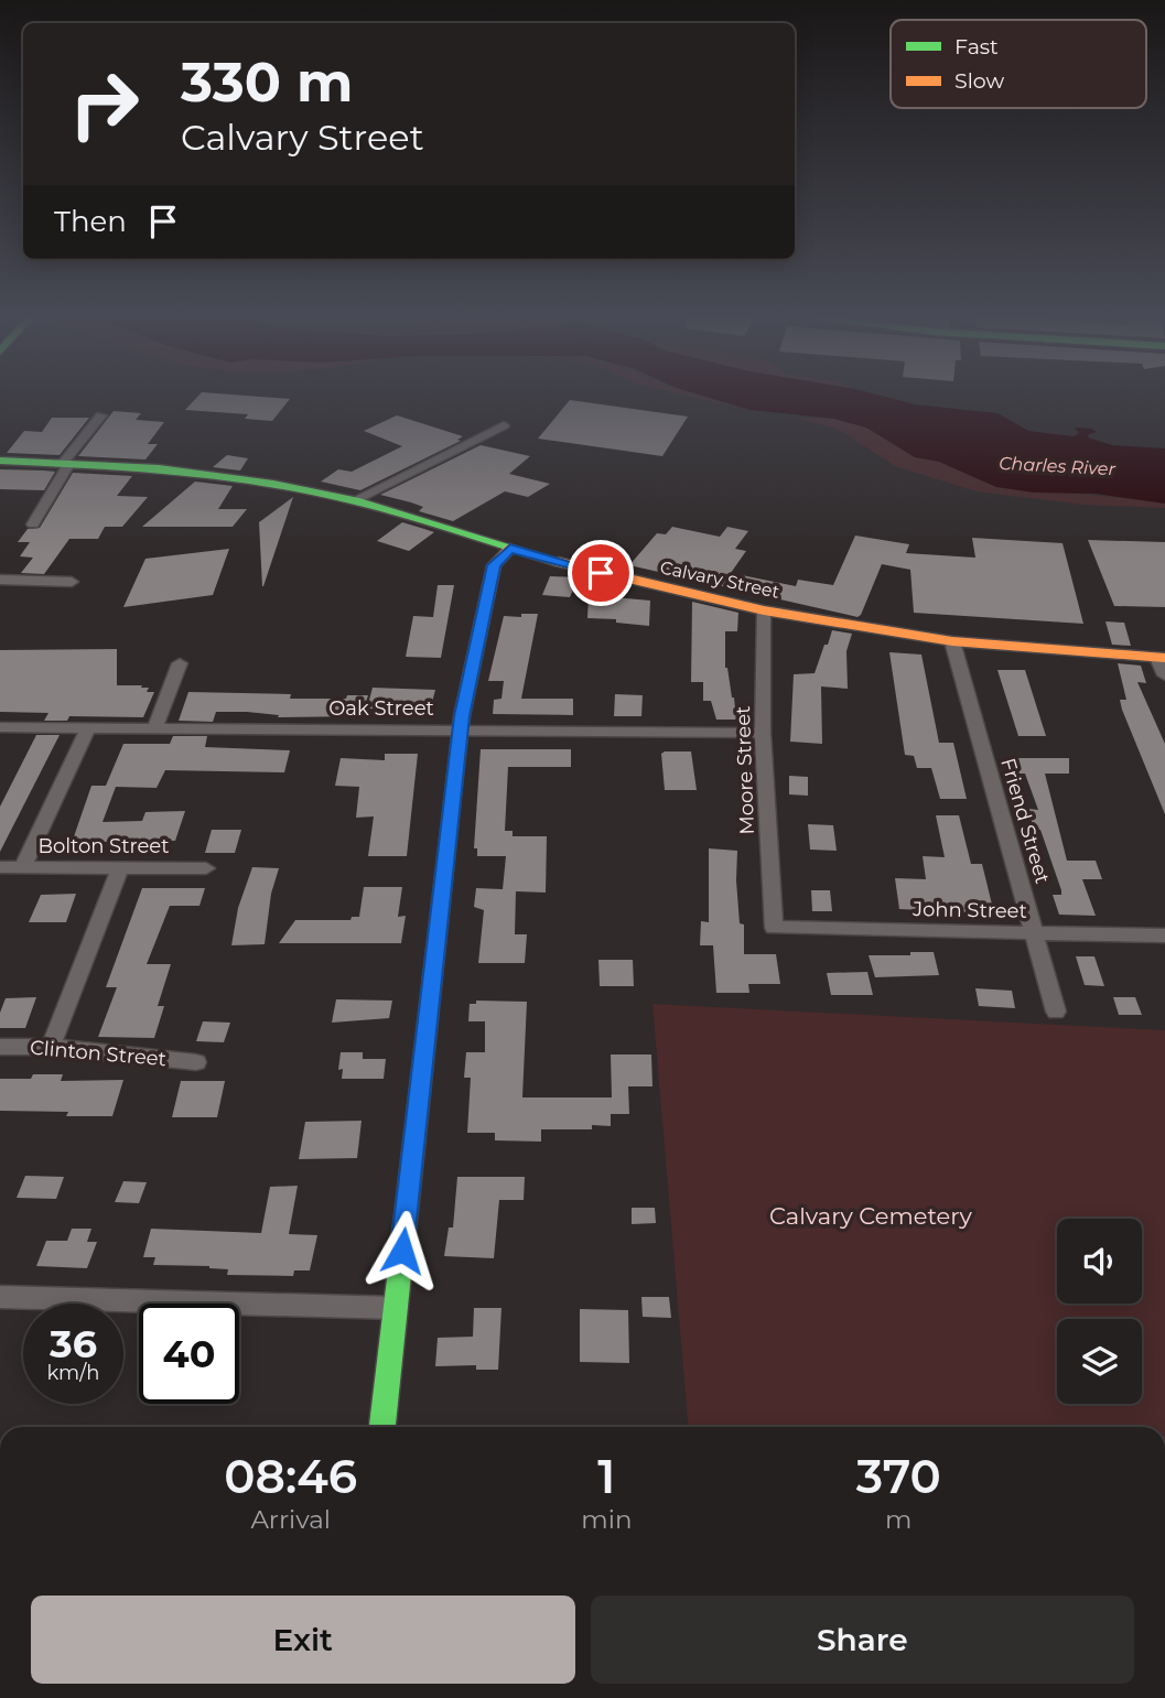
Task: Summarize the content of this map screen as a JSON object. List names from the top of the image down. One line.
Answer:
{"streets":{"street":["Calvary Street","Oak Street","Moore Street","Friend Street","Bolton Street","John Street","Clinton Street"]},"crossings":[["Calvary Street","Moore Street"],["Calvary Street","Friend Street"],["Oak Street","Moore Street"],["Moore Street","John Street"],["Friend Street","John Street"]],"water":["Charles River"],"parks":["Calvary Cemetery"],"legend":["Fast","Slow"],"page":{"turn":["330 m","Calvary Street"],"then":"Then","speed":"36 km/h","limit":"40","eta":["08:46","Arrival","1","min","370","m"],"buttons":["Exit","Share"]}}
